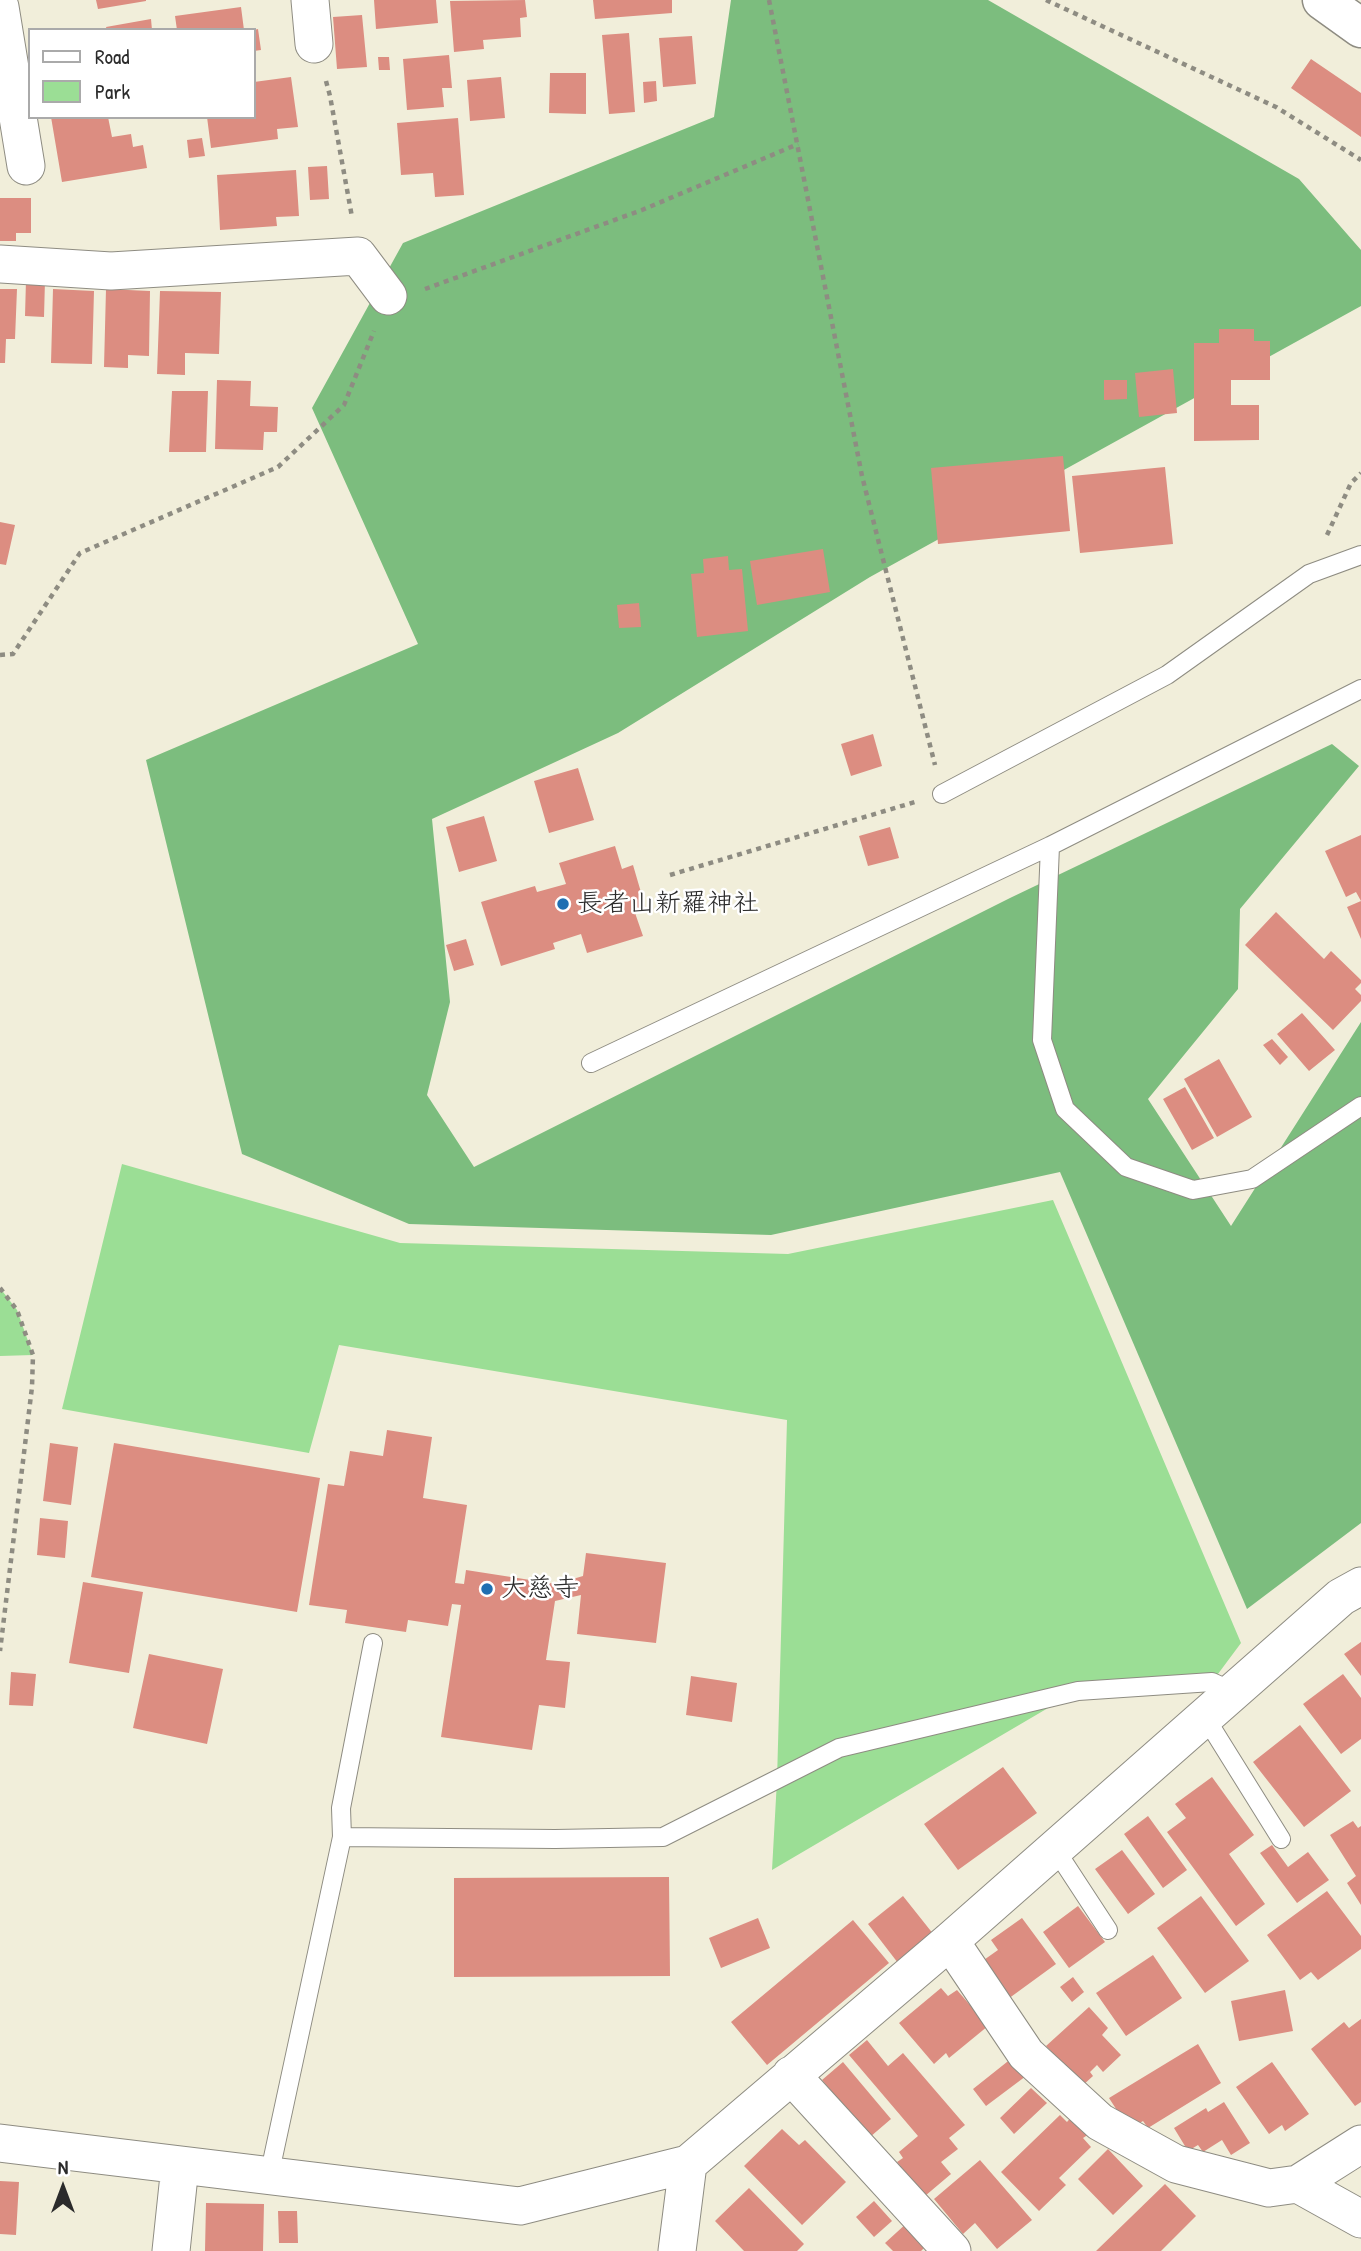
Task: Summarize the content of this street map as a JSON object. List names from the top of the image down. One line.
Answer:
{"places":["長者山新羅神社","大慈寺"],"legend":["Road","Park"],"north":"top"}
